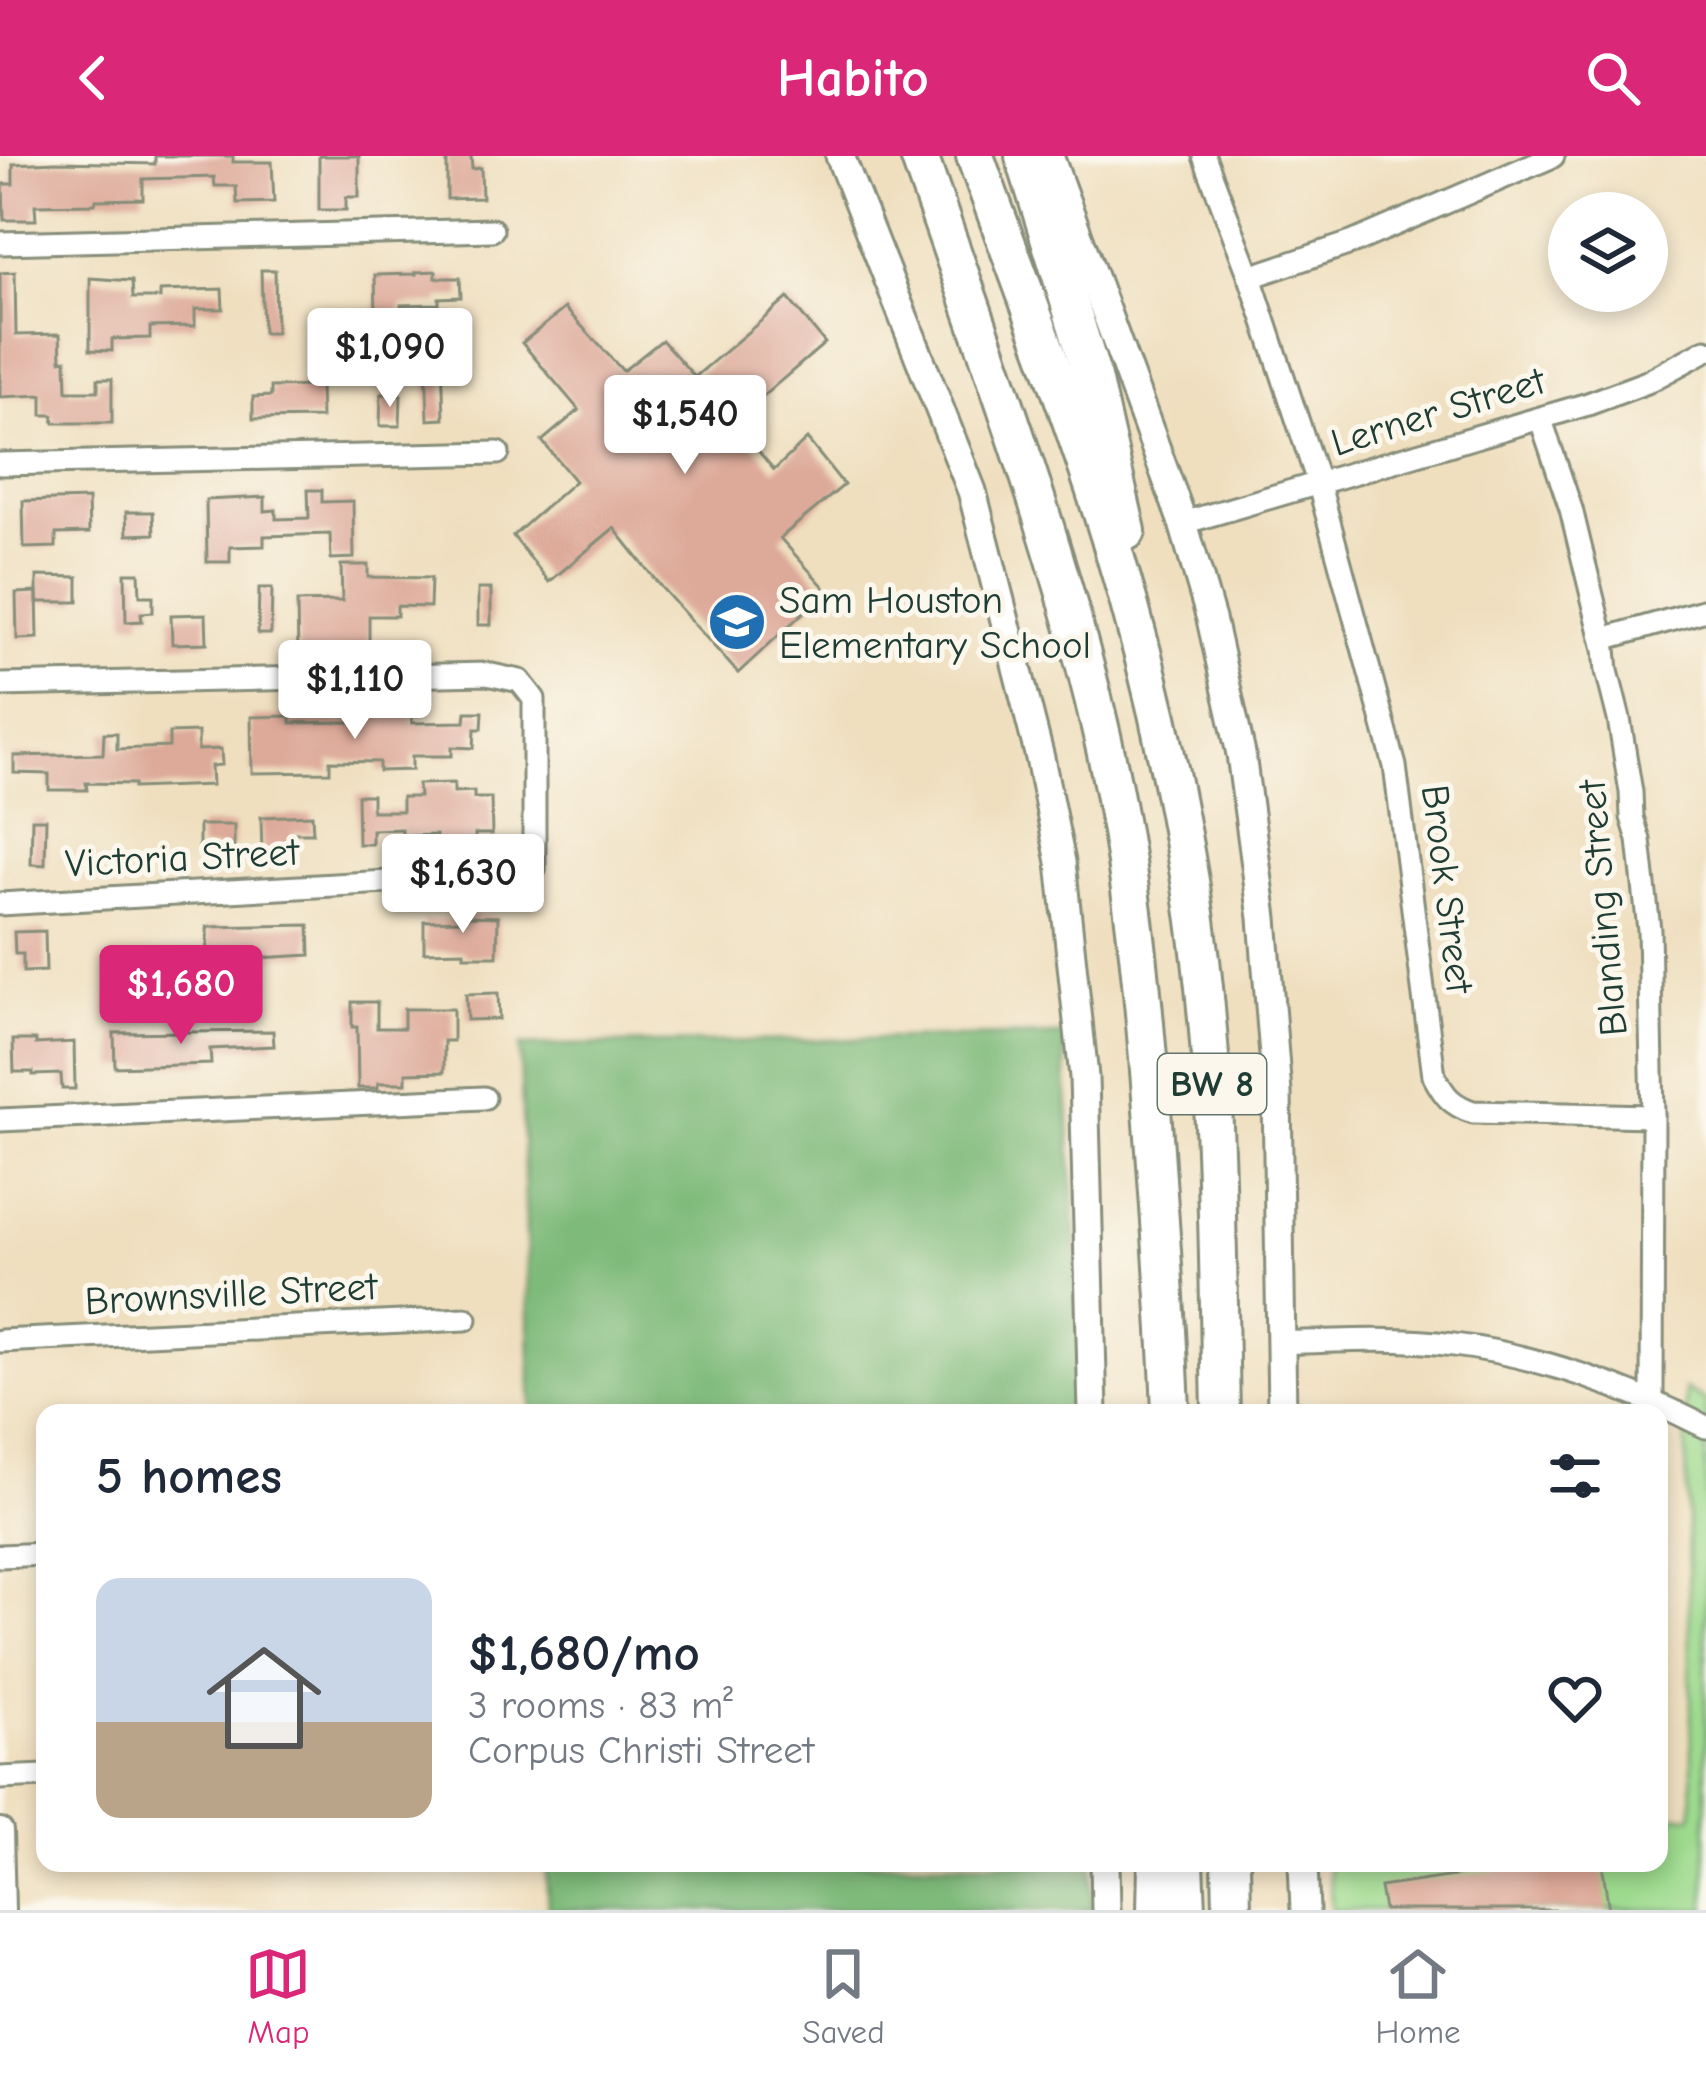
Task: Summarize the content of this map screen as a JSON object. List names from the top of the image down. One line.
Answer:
{"streets":{"highway":["BW 8"],"street":["Lerner Street","Victoria Street","Brook Street","Blanding Street","Brownsville Street"]},"crossings":[["Lerner Street","Brook Street"],["Lerner Street","Blanding Street"],["Lerner Street","BW 8"],["Brook Street","Blanding Street"]],"places":{"school or university":["Sam Houston Elementary School"]},"page":{"header":"Habito","price":["$1,090","$1,540","$1,110","$1,630","$1,680"],"heading":"5 homes","list":[{"name":"$1,680/mo","note":"3 rooms · 83 m² · Corpus Christi Street"}],"tabs":["Map","Saved","Home"]}}
